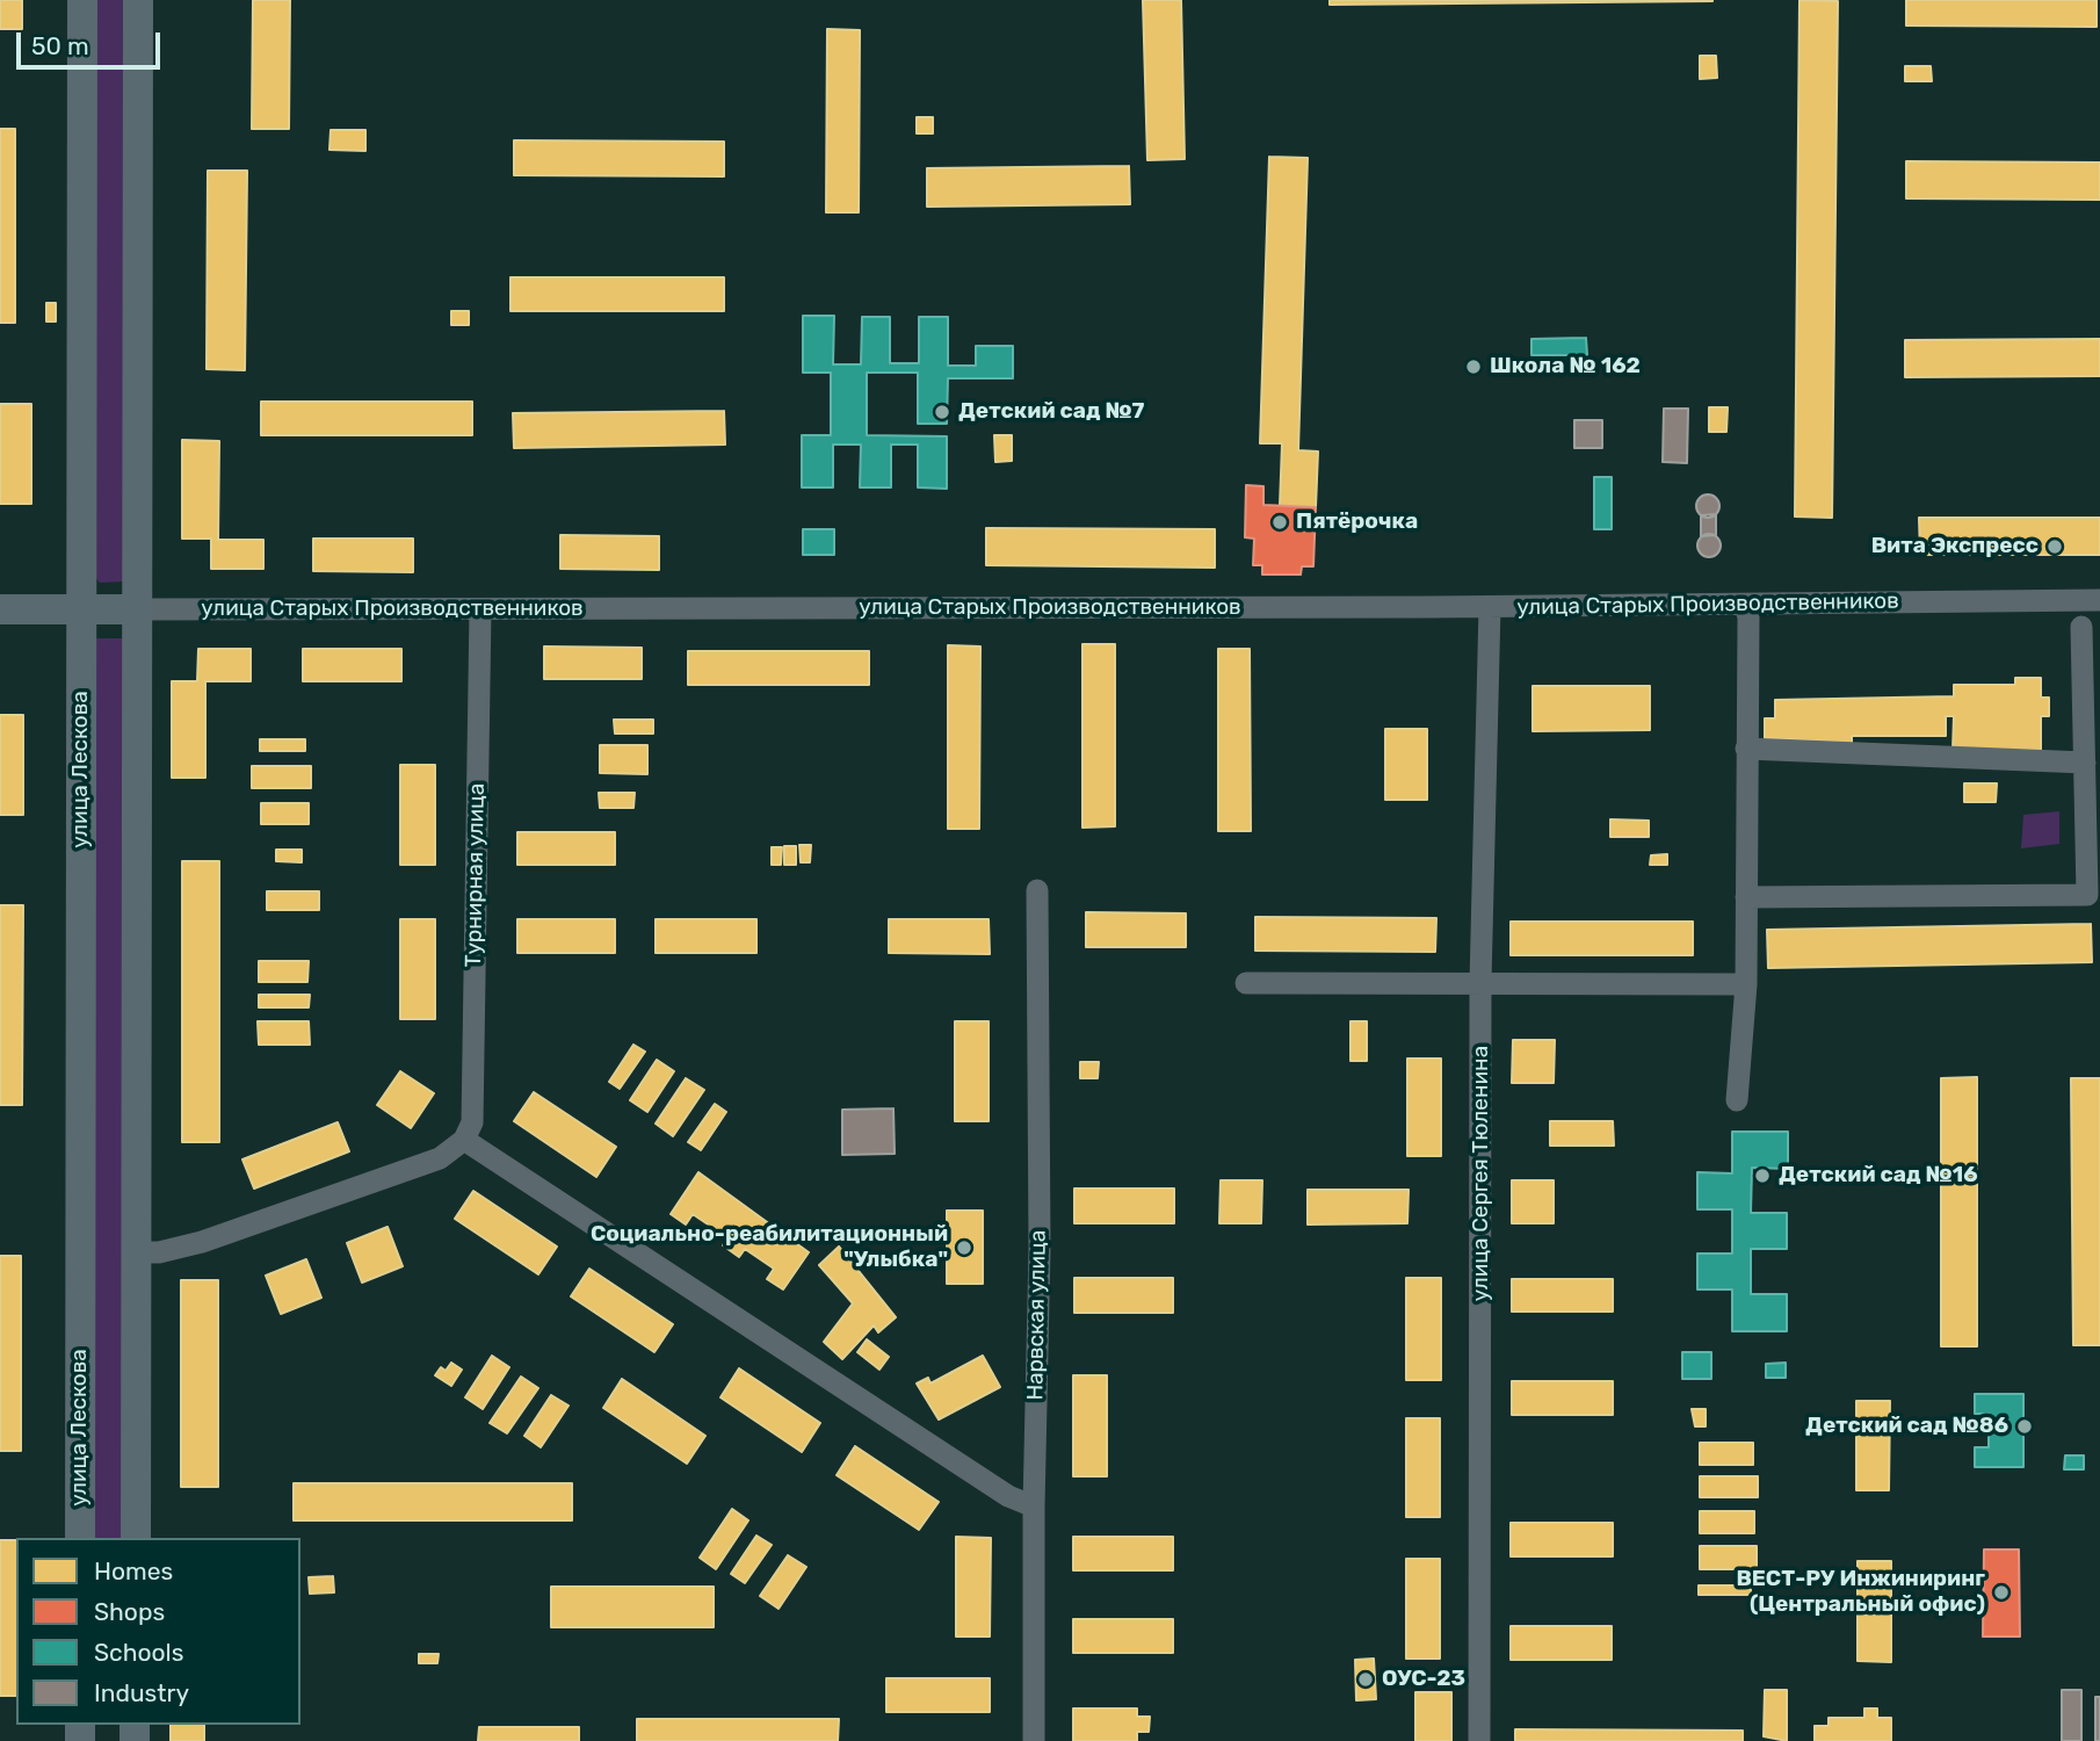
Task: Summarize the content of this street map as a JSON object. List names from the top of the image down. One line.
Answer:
{"streets":{"main road":["улица Старых Производственников","улица Лескова"],"street":["Турнирная улица","улица Сергея Тюленина","Нарвская улица"]},"crossings":[["улица Старых Производственников","улица Лескова"],["улица Старых Производственников","Турнирная улица"],["улица Старых Производственников","улица Сергея Тюленина"]],"places":["Школа № 162","Детский сад №7","Пятёрочка","Вита Экспресс","Детский сад №16","Социально-реабилитационный \"Улыбка\"","Детский сад №86","ВЕСТ-РУ Инжиниринг (Центральный офис)","ОУС-23"],"legend":["Homes","Shops","Schools","Industry"],"scale_bar":"50 m"}
